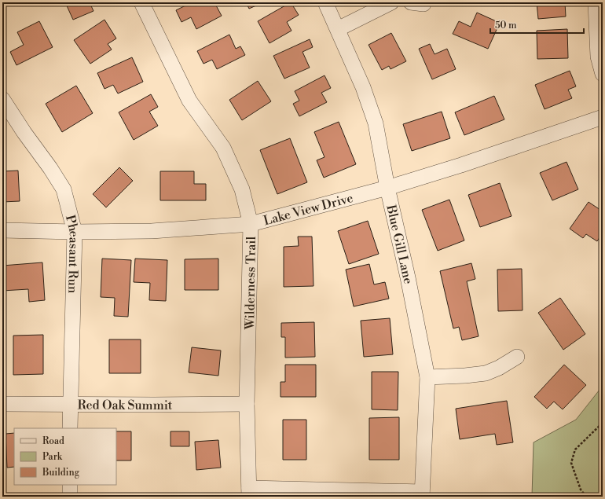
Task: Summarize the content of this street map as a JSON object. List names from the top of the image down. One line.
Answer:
{"streets":{"street":["Lake View Drive","Blue Gill Lane","Pheasant Run","Wilderness Trail","Red Oak Summit"]},"crossings":[["Lake View Drive","Blue Gill Lane"],["Lake View Drive","Pheasant Run"],["Lake View Drive","Wilderness Trail"],["Pheasant Run","Red Oak Summit"],["Wilderness Trail","Red Oak Summit"]],"legend":["Road","Park","Building"],"scale_bar":"50 m"}
